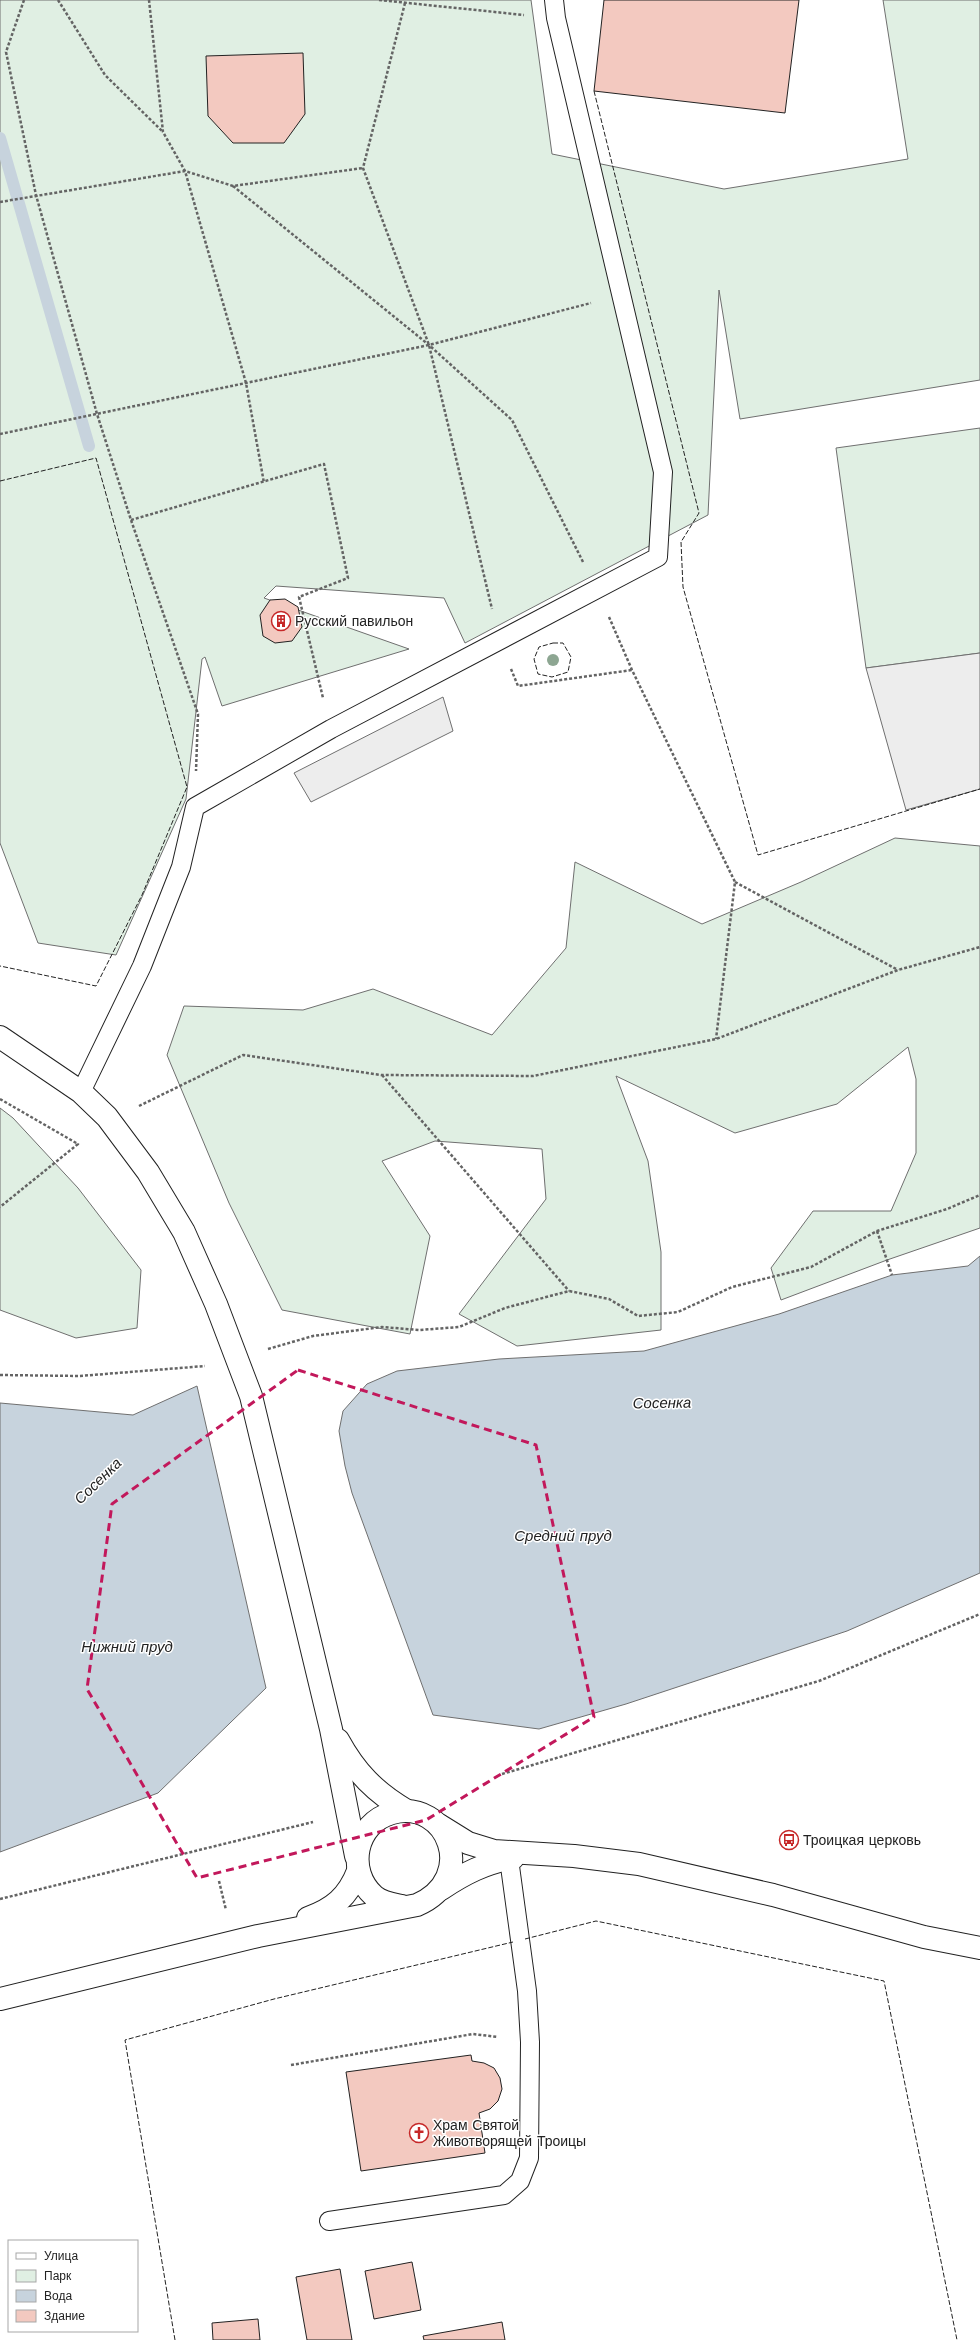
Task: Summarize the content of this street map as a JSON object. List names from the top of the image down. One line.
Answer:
{"water":["Сосенка","Средний пруд","Нижний пруд"],"places":{"building":["Русский павильон"],"bus stop":["Троицкая церковь"],"church":["Храм Святой Животворящей Троицы"]},"legend":["Улица","Парк","Вода","Здание"]}
